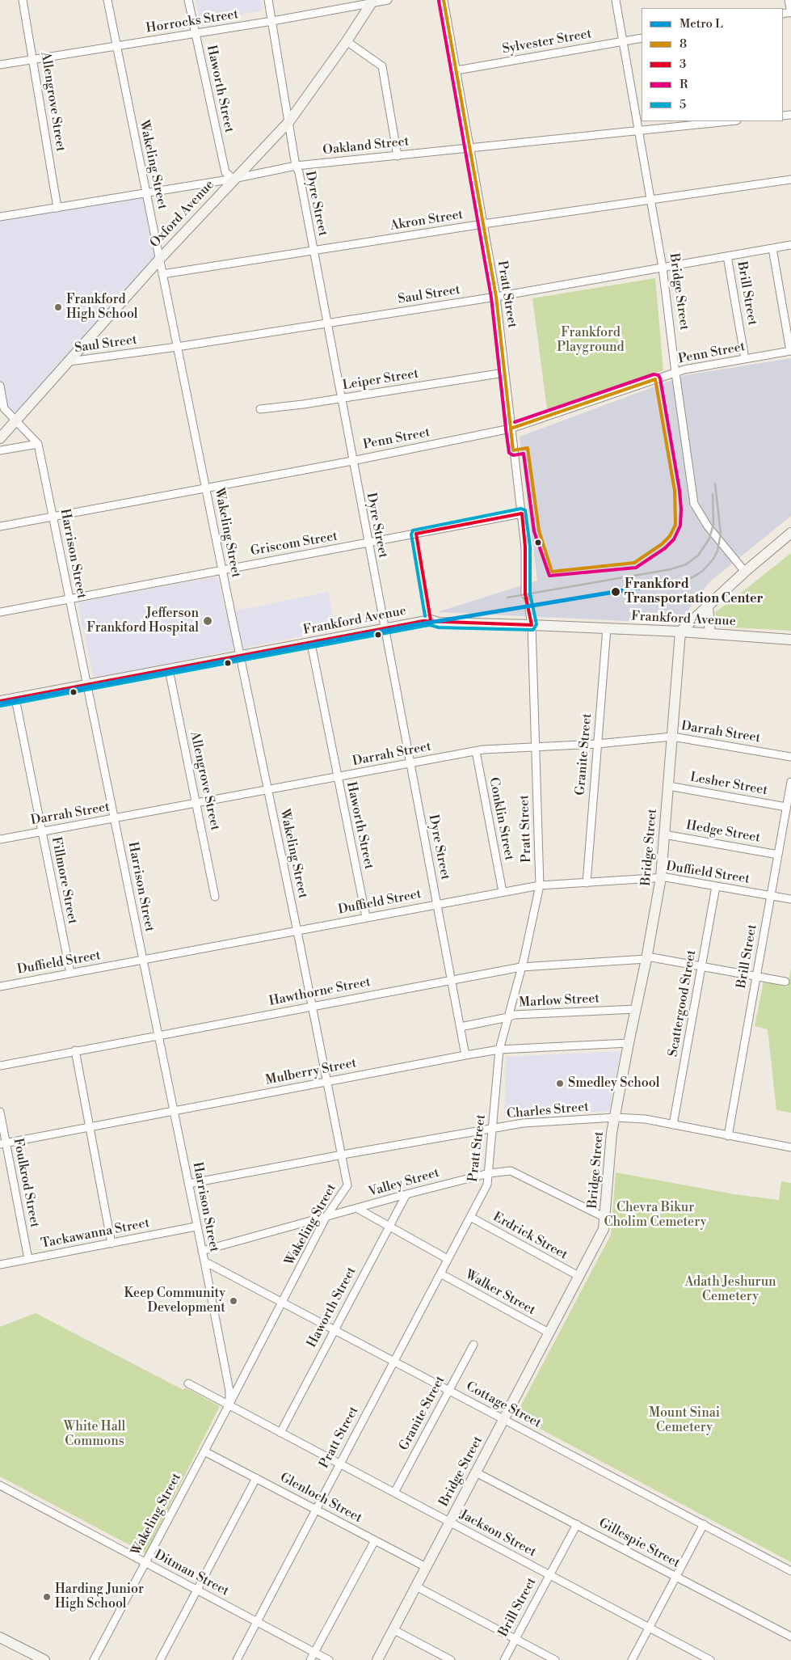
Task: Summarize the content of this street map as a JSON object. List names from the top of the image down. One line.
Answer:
{"streets":{"main road":["Oxford Avenue","Bridge Street","Frankford Avenue"],"street":["Horrocks Street","Sylvester Street","Haworth Street","Allengrove Street","Oakland Street","Wakeling Street","Dyre Street","Akron Street","Brill Street","Pratt Street","Saul Street","Penn Street","Leiper Street","Griscom Street","Harrison Street","Darrah Street","Granite Street","Lesher Street","Conklin Street","Hedge Street","Duffield Street","Fillmore Street","Hawthorne Street","Marlow Street","Scattergood Street","Mulberry Street","Charles Street","Foulkrod Street","Valley Street","Tackawanna Street","Erdrick Street","Walker Street","Cottage Street","Glenloch Street","Jackson Street","Gillespie Street","Ditman Street"]},"crossings":[["Horrocks Street","Haworth Street"],["Horrocks Street","Allengrove Street"],["Horrocks Street","Wakeling Street"],["Horrocks Street","Dyre Street"],["Horrocks Street","Oxford Avenue"],["Sylvester Street","Bridge Street"],["Sylvester Street","Pratt Street"],["Haworth Street","Oakland Street"],["Haworth Street","Oxford Avenue"],["Haworth Street","Frankford Avenue"],["Haworth Street","Darrah Street"],["Haworth Street","Duffield Street"],["Haworth Street","Valley Street"],["Haworth Street","Cottage Street"],["Haworth Street","Jackson Street"],["Allengrove Street","Oakland Street"],["Allengrove Street","Frankford Avenue"],["Allengrove Street","Darrah Street"],["Oakland Street","Wakeling Street"],["Oakland Street","Dyre Street"],["Oakland Street","Oxford Avenue"],["Oakland Street","Bridge Street"],["Oakland Street","Pratt Street"],["Wakeling Street","Oxford Avenue"],["Wakeling Street","Akron Street"],["Wakeling Street","Saul Street"],["Wakeling Street","Penn Street"],["Wakeling Street","Griscom Street"],["Wakeling Street","Harrison Street"],["Wakeling Street","Frankford Avenue"],["Wakeling Street","Darrah Street"],["Wakeling Street","Duffield Street"],["Wakeling Street","Hawthorne Street"],["Wakeling Street","Mulberry Street"],["Wakeling Street","Charles Street"],["Wakeling Street","Valley Street"],["Wakeling Street","Cottage Street"],["Wakeling Street","Glenloch Street"],["Wakeling Street","Jackson Street"],["Wakeling Street","Ditman Street"],["Dyre Street","Oxford Avenue"],["Dyre Street","Akron Street"],["Dyre Street","Saul Street"],["Dyre Street","Penn Street"],["Dyre Street","Leiper Street"],["Dyre Street","Griscom Street"],["Dyre Street","Frankford Avenue"],["Dyre Street","Darrah Street"],["Dyre Street","Duffield Street"],["Dyre Street","Hawthorne Street"],["Dyre Street","Marlow Street"],["Dyre Street","Mulberry Street"],["Oxford Avenue","Saul Street"],["Akron Street","Bridge Street"],["Akron Street","Pratt Street"],["Bridge Street","Saul Street"],["Bridge Street","Penn Street"],["Bridge Street","Frankford Avenue"],["Bridge Street","Darrah Street"],["Bridge Street","Lesher Street"],["Bridge Street","Hedge Street"],["Bridge Street","Duffield Street"],["Bridge Street","Hawthorne Street"],["Bridge Street","Marlow Street"],["Bridge Street","Mulberry Street"],["Bridge Street","Charles Street"],["Bridge Street","Valley Street"],["Bridge Street","Erdrick Street"],["Bridge Street","Walker Street"],["Bridge Street","Cottage Street"],["Bridge Street","Glenloch Street"],["Bridge Street","Jackson Street"],["Bridge Street","Gillespie Street"],["Brill Street","Saul Street"],["Brill Street","Penn Street"],["Brill Street","Lesher Street"],["Brill Street","Hedge Street"],["Brill Street","Duffield Street"],["Brill Street","Hawthorne Street"],["Brill Street","Charles Street"],["Brill Street","Jackson Street"],["Brill Street","Gillespie Street"],["Pratt Street","Saul Street"],["Pratt Street","Penn Street"],["Pratt Street","Leiper Street"],["Pratt Street","Griscom Street"],["Pratt Street","Frankford Avenue"],["Pratt Street","Darrah Street"],["Pratt Street","Duffield Street"],["Pratt Street","Hawthorne Street"],["Pratt Street","Marlow Street"],["Pratt Street","Mulberry Street"],["Pratt Street","Charles Street"],["Pratt Street","Valley Street"],["Pratt Street","Erdrick Street"],["Pratt Street","Walker Street"],["Pratt Street","Cottage Street"],["Pratt Street","Glenloch Street"],["Pratt Street","Jackson Street"],["Pratt Street","Ditman Street"],["Penn Street","Harrison Street"],["Griscom Street","Harrison Street"],["Harrison Street","Frankford Avenue"],["Harrison Street","Darrah Street"],["Harrison Street","Duffield Street"],["Harrison Street","Hawthorne Street"],["Harrison Street","Mulberry Street"],["Harrison Street","Charles Street"],["Harrison Street","Valley Street"],["Harrison Street","Tackawanna Street"],["Harrison Street","Cottage Street"],["Harrison Street","Jackson Street"],["Frankford Avenue","Granite Street"],["Frankford Avenue","Fillmore Street"],["Darrah Street","Granite Street"],["Darrah Street","Conklin Street"],["Darrah Street","Fillmore Street"],["Granite Street","Duffield Street"],["Granite Street","Cottage Street"],["Granite Street","Jackson Street"],["Conklin Street","Duffield Street"],["Duffield Street","Fillmore Street"],["Duffield Street","Scattergood Street"],["Hawthorne Street","Scattergood Street"],["Scattergood Street","Charles Street"],["Mulberry Street","Foulkrod Street"],["Foulkrod Street","Tackawanna Street"]],"parks":["Frankford Playground","Chevra Bikur Cholim Cemetery","Adath Jeshurun Cemetery","Mount Sinai Cemetery","White Hall Commons"],"places":["Frankford High School","Frankford Transportation Center","Jefferson Frankford Hospital","Smedley School","Keep Community Development","Harding Junior High School"],"lines":["transit line 8","transit line R","transit line 5","transit line 3","metro line L"],"legend":["Metro L","8","3","R","5"]}
